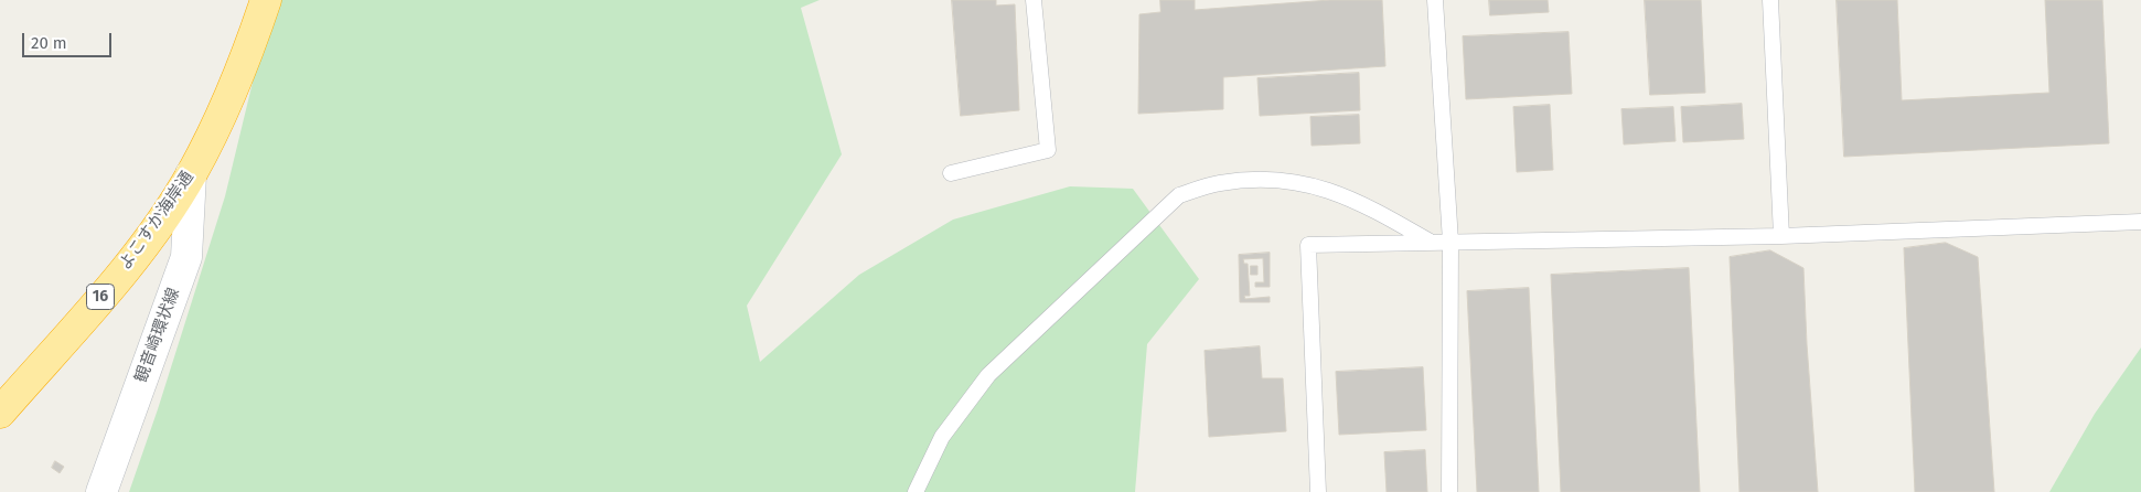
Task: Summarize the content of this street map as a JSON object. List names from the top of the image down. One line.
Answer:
{"streets":{"highway":["よこすか海岸通","16"],"main road":["観音崎環状線"]},"crossings":[["よこすか海岸通","観音崎環状線"]],"scale_bar":"20 m"}
